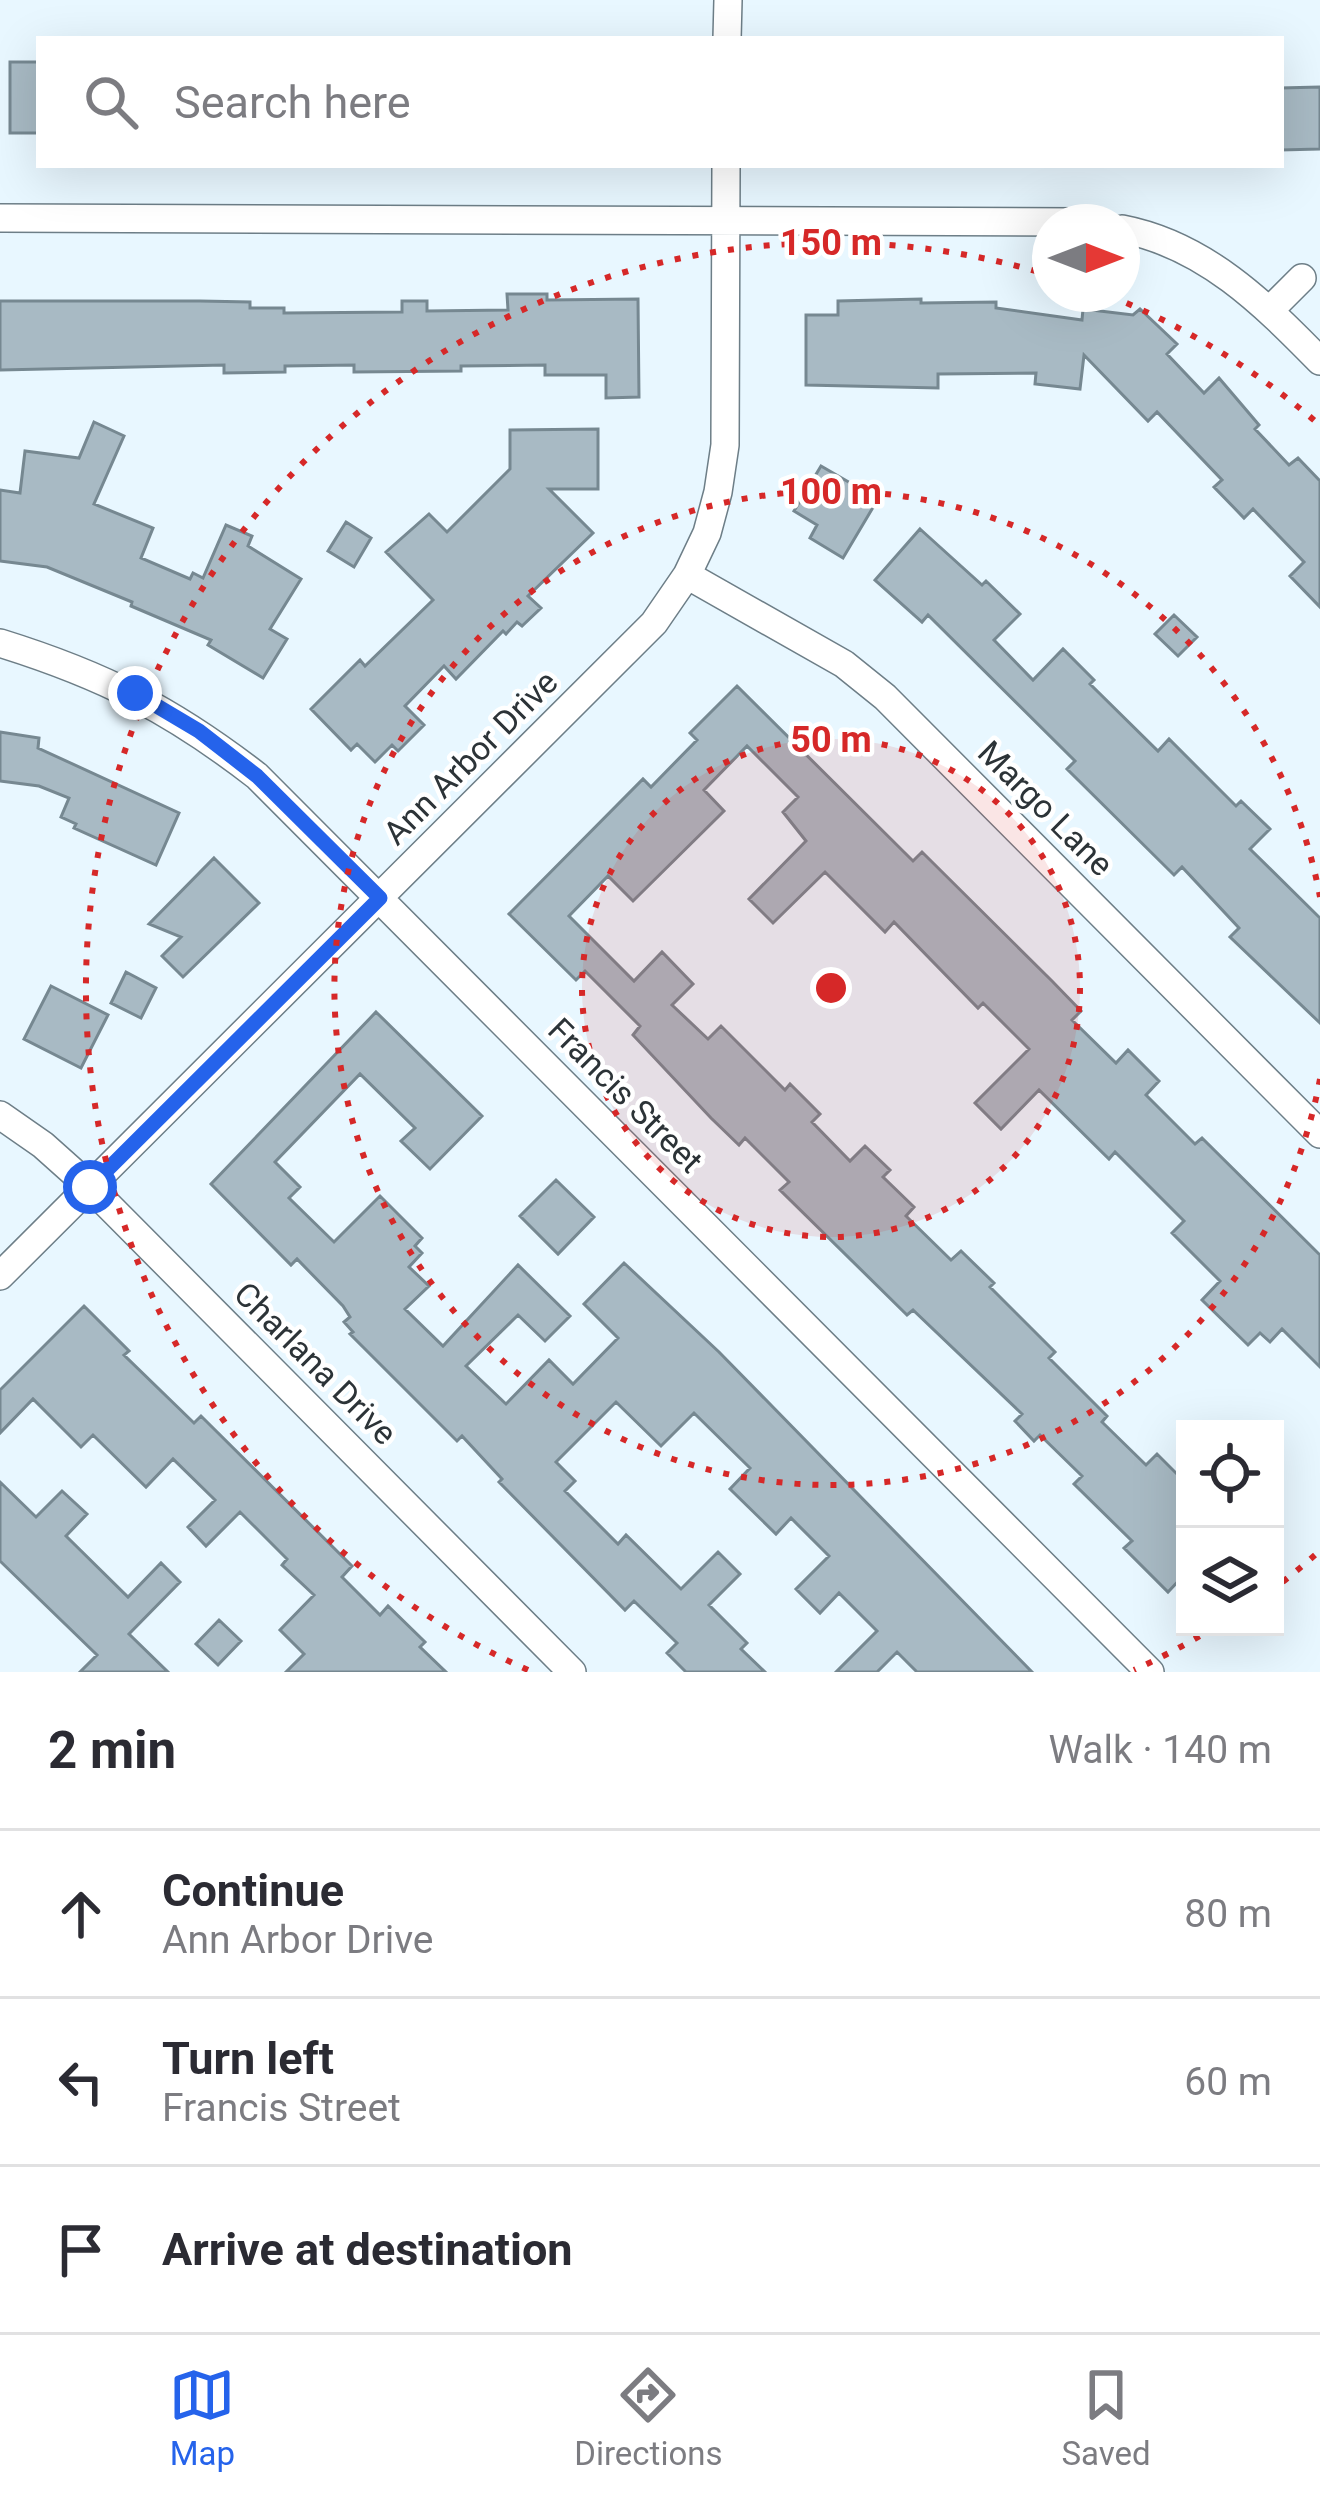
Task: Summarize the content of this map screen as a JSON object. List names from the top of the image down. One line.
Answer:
{"streets":{"street":["Ann Arbor Drive","Margo Lane","Francis Street","Charlana Drive"]},"crossings":[["Ann Arbor Drive","Margo Lane"],["Ann Arbor Drive","Francis Street"],["Ann Arbor Drive","Charlana Drive"]],"north":"right","page":{"search":"Search here","heading":["2 min","Walk · 140 m"],"list":[["Continue","Ann Arbor Drive","80 m"],["Turn left","Francis Street","60 m"],"Arrive at destination"],"nav":["Map","Directions","Saved"]},"rings":["150 m","100 m","50 m"]}
